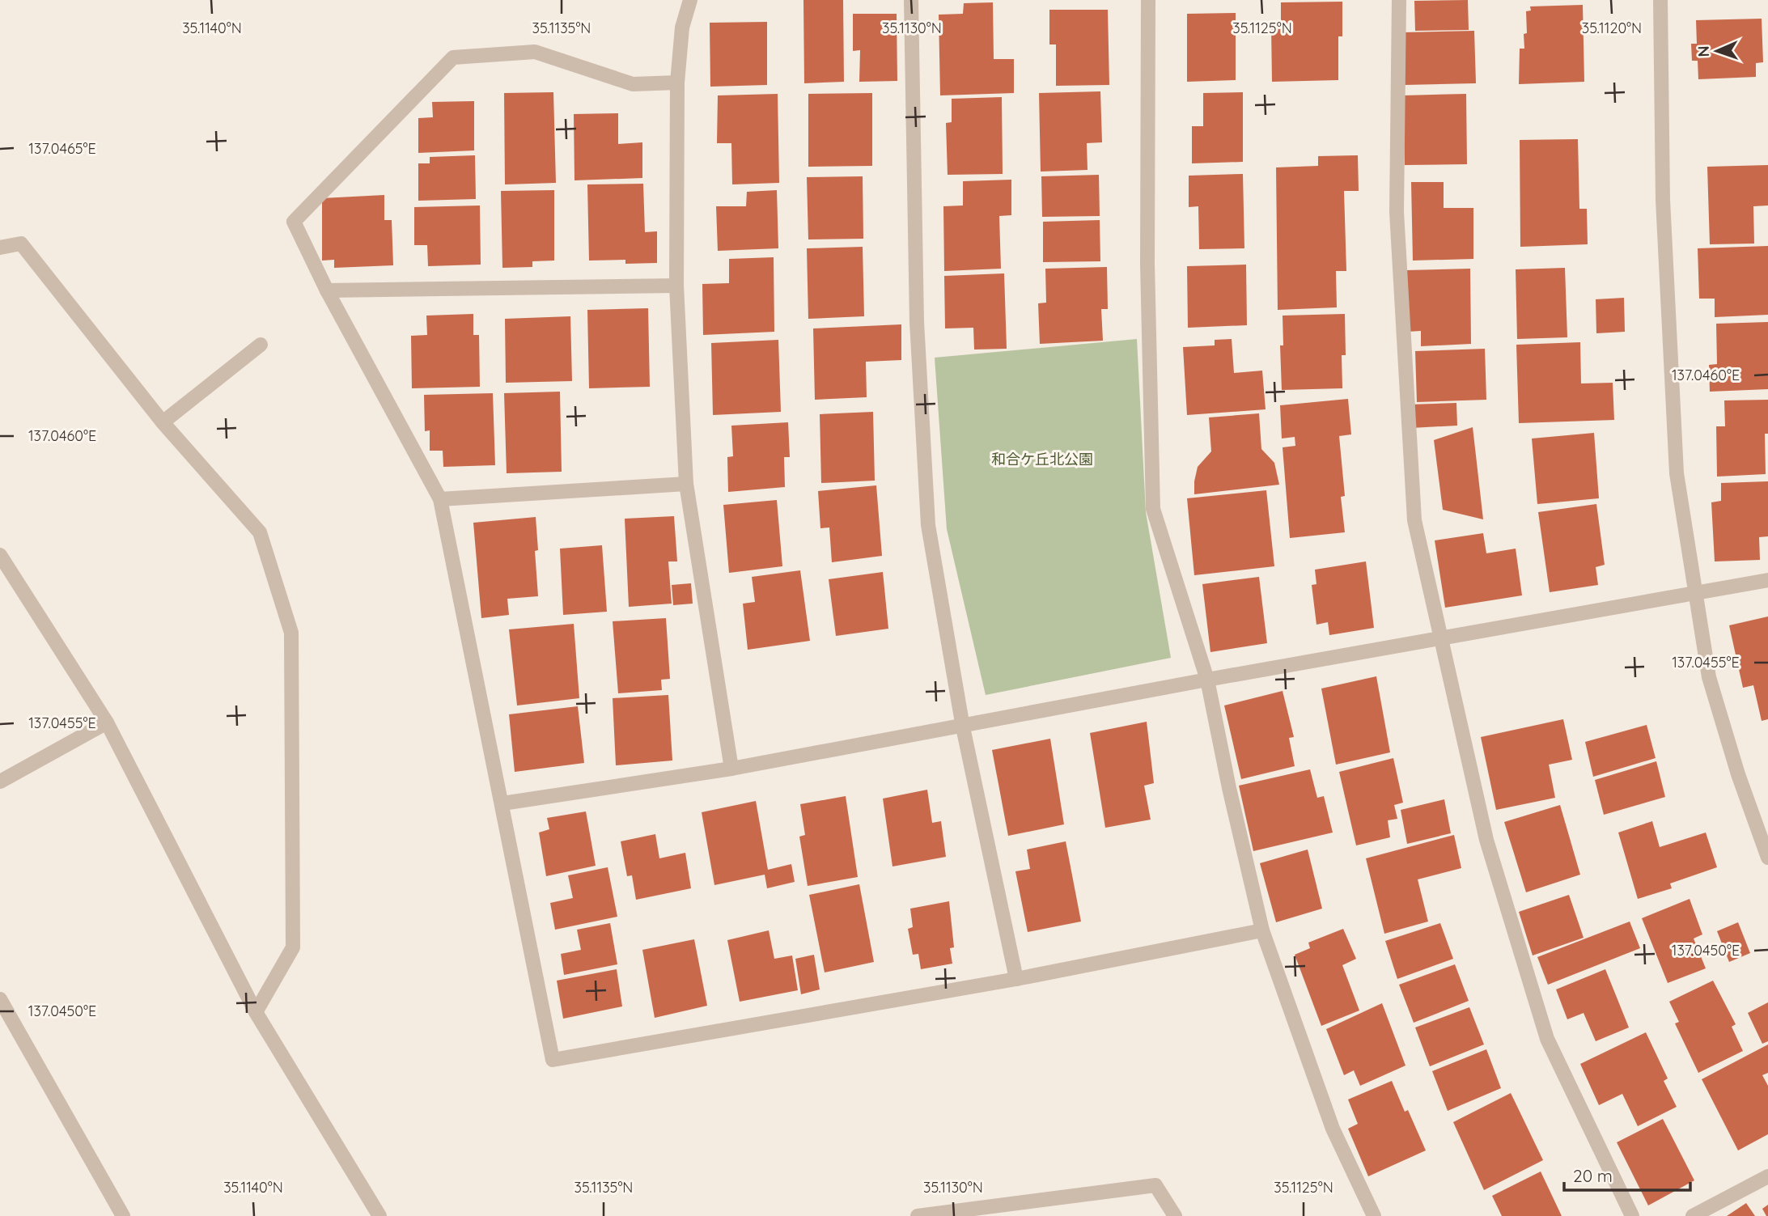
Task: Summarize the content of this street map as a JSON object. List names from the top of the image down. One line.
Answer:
{"parks":["和合ケ丘北公園"],"scale_bar":"20 m","north":"left","coordinates":["35.1140°N","35.1135°N","35.1130°N","35.1125°N","35.1120°N","137.0465°E","137.0460°E","137.0455°E","137.0450°E"]}
